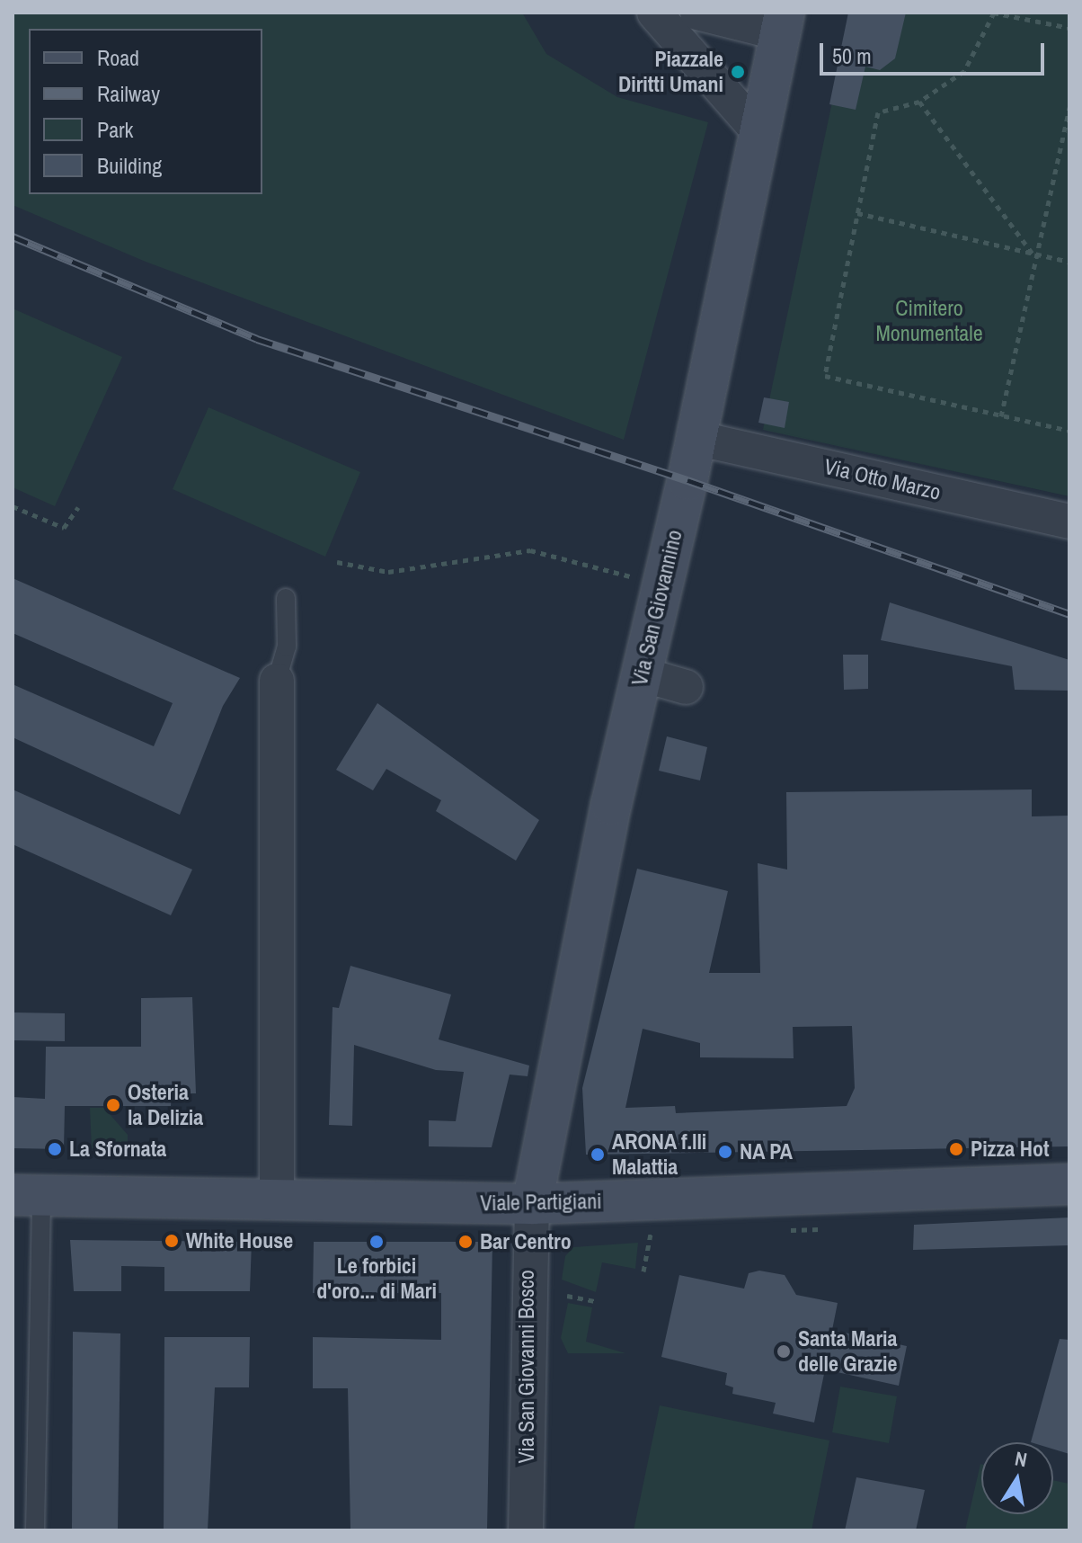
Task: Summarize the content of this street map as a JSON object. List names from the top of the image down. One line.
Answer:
{"streets":{"street":["Via Otto Marzo","Via San Giovannino","Viale Partigiani","Via San Giovanni Bosco"]},"crossings":[["Via Otto Marzo","Via San Giovannino"],["Via San Giovannino","Viale Partigiani"],["Via San Giovannino","Via San Giovanni Bosco"],["Viale Partigiani","Via San Giovanni Bosco"]],"parks":["Cimitero Monumentale"],"places":["Piazzale Diritti Umani","Osteria la Delizia","La Sfornata","Pizza Hot","NA PA","ARONA f.lli Malattia","White House","Le forbici d'oro... di Mari","Bar Centro","Santa Maria delle Grazie"],"legend":["Road","Railway","Park","Building"],"scale_bar":"50 m","north":"top"}
